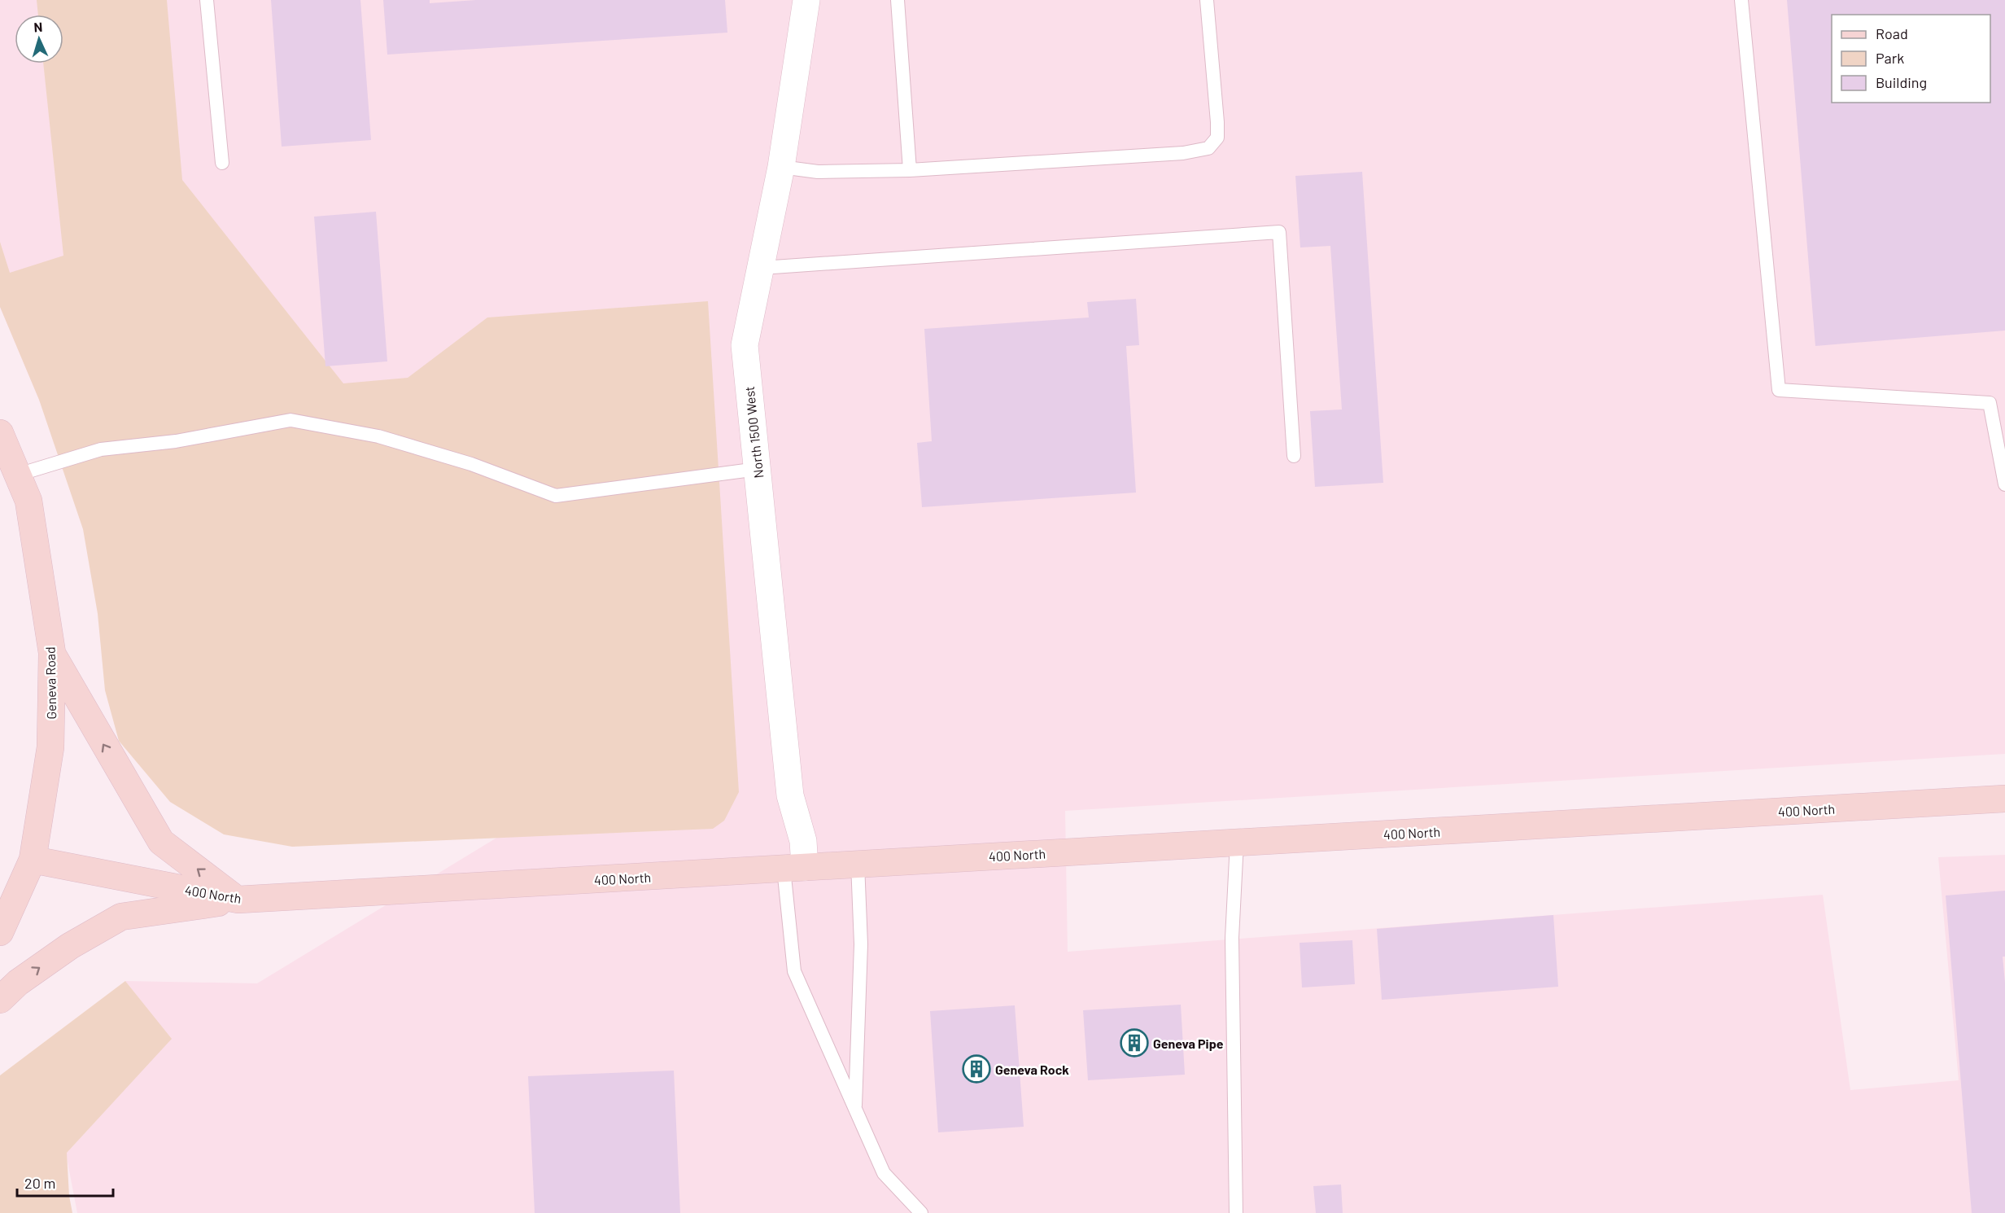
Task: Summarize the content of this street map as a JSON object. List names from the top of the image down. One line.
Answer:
{"streets":{"main road":["Geneva Road","400 North"],"street":["North 1500 West"]},"crossings":[["North 1500 West","400 North"],["Geneva Road","400 North"]],"places":{"building":["Geneva Pipe","Geneva Rock"]},"legend":["Road","Park","Building"],"scale_bar":"20 m","north":"top"}
